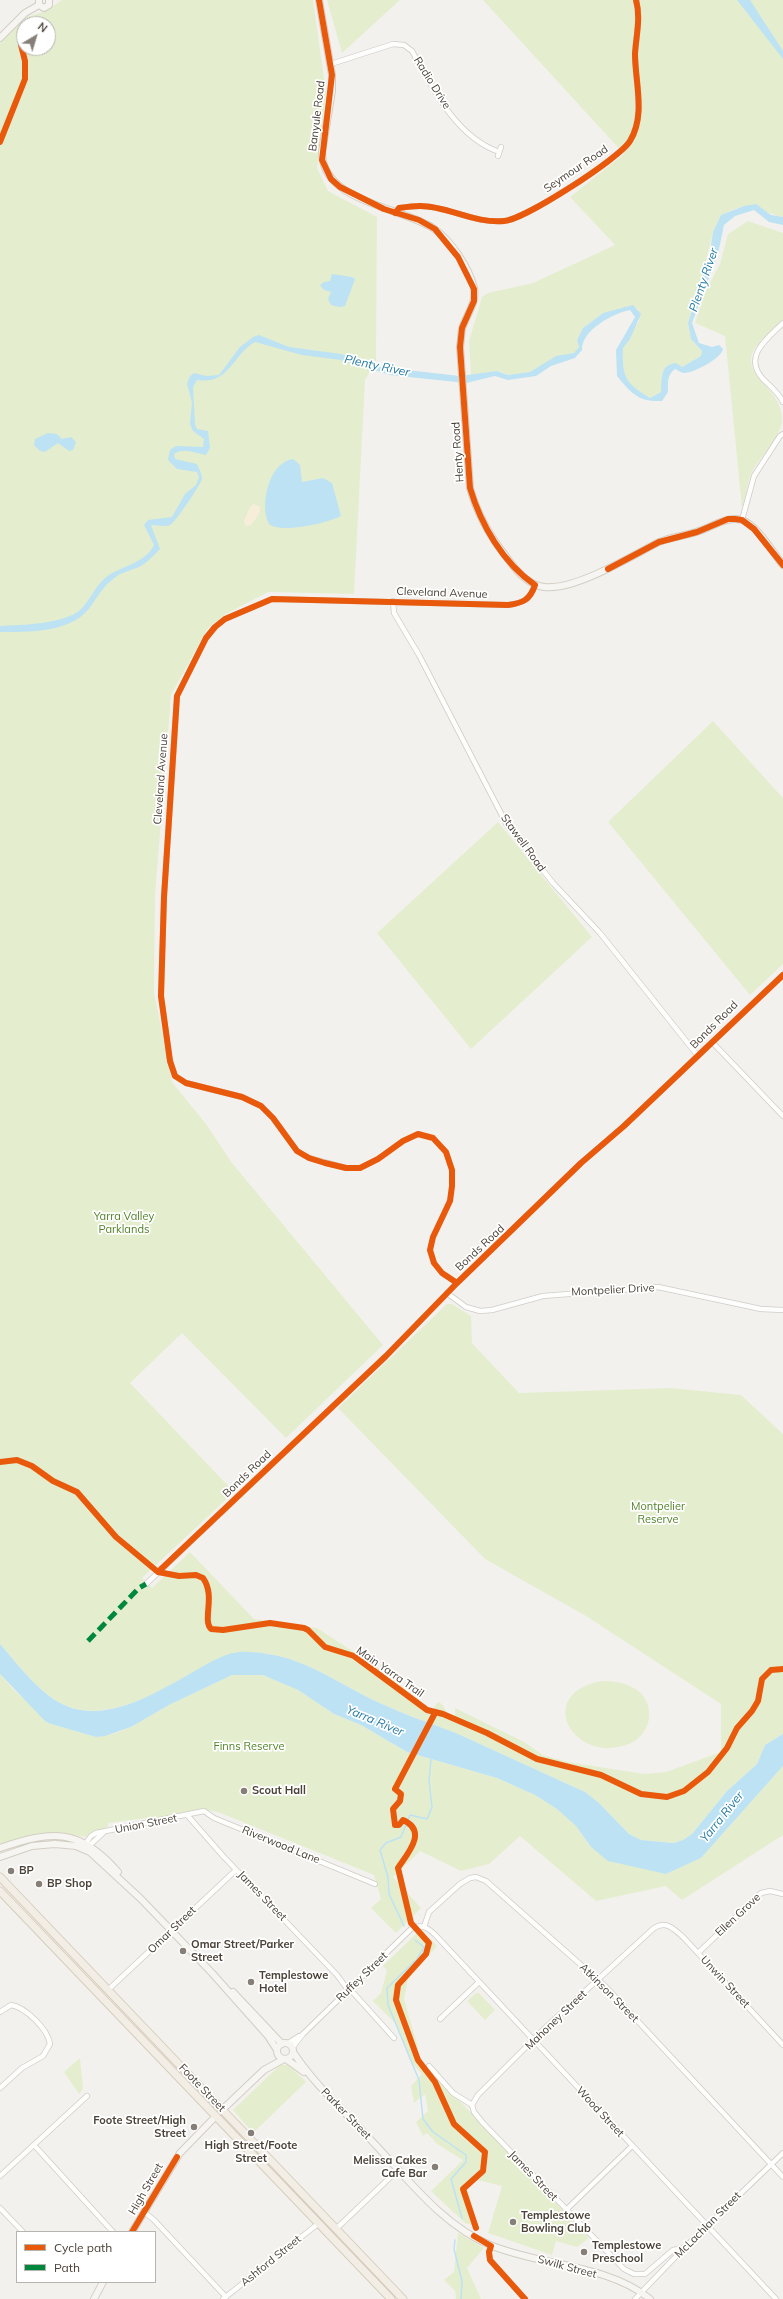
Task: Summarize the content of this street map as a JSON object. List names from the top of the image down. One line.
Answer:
{"streets":{"main road":["Banyule Road","Henty Road","Foote Street","Parker Street","High Street","Swilk Street"],"street":["Radio Drive","Seymour Road","Cleveland Avenue","Stawell Road","Bonds Road","Montpelier Drive","Union Street","Riverwood Lane","James Street","Ellen Grove","Omar Street","Ruffey Street","Unwin Street","Atkinson Street","Mahoney Street","Wood Street","McLachlan Street","Ashford Street"],"cycle path":["Main Yarra Trail"]},"crossings":[["Radio Drive","Banyule Road"],["Banyule Road","Seymour Road"],["Banyule Road","Henty Road"],["Henty Road","Cleveland Avenue"],["Cleveland Avenue","Stawell Road"],["Stawell Road","Bonds Road"],["Bonds Road","Montpelier Drive"],["Union Street","Riverwood Lane"],["Union Street","James Street"],["Riverwood Lane","James Street"],["James Street","Omar Street"],["James Street","Ruffey Street"],["James Street","Mahoney Street"],["James Street","McLachlan Street"],["Ellen Grove","Unwin Street"],["Omar Street","Foote Street"],["Ruffey Street","Atkinson Street"],["Ruffey Street","Wood Street"],["Ruffey Street","Parker Street"],["Ruffey Street","High Street"],["Unwin Street","Mahoney Street"],["Atkinson Street","Mahoney Street"],["Atkinson Street","Wood Street"],["Atkinson Street","McLachlan Street"],["Mahoney Street","Wood Street"],["Foote Street","High Street"],["Foote Street","Ashford Street"],["Wood Street","McLachlan Street"],["Parker Street","High Street"],["Parker Street","Swilk Street"],["McLachlan Street","Swilk Street"]],"water":["Plenty River","Yarra River"],"parks":["Yarra Valley Parklands","Montpelier Reserve","Finns Reserve"],"places":["Scout Hall","BP","BP Shop","Omar Street/Parker Street","Templestowe Hotel","Foote Street/High Street","High Street/Foote Street","Melissa Cakes Cafe Bar","Templestowe Bowling Club","Templestowe Preschool"],"legend":["Cycle path","Path"],"north":"top right"}
